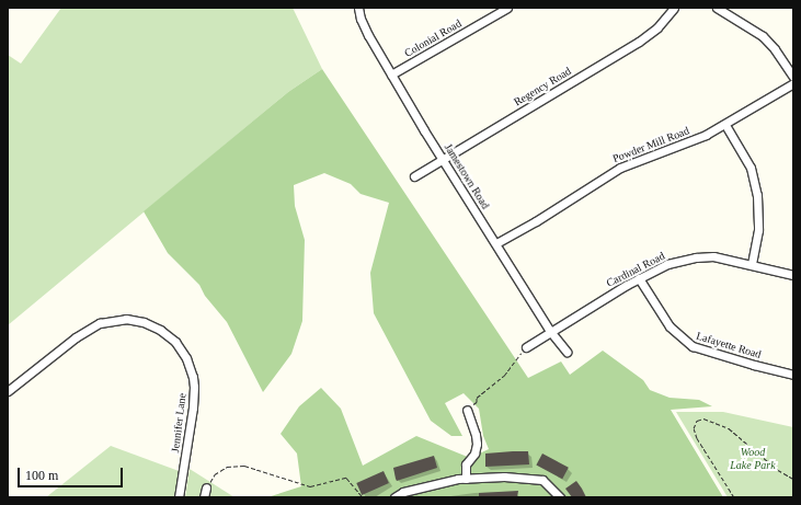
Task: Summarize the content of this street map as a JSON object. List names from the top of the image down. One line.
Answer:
{"streets":{"street":["Colonial Road","Regency Road","Powder Mill Road","Jamestown Road","Cardinal Road","Lafayette Road","Jennifer Lane"]},"crossings":[["Colonial Road","Jamestown Road"],["Regency Road","Jamestown Road"],["Powder Mill Road","Jamestown Road"],["Jamestown Road","Cardinal Road"],["Cardinal Road","Lafayette Road"]],"parks":["Wood Lake Park"],"scale_bar":"100 m"}
